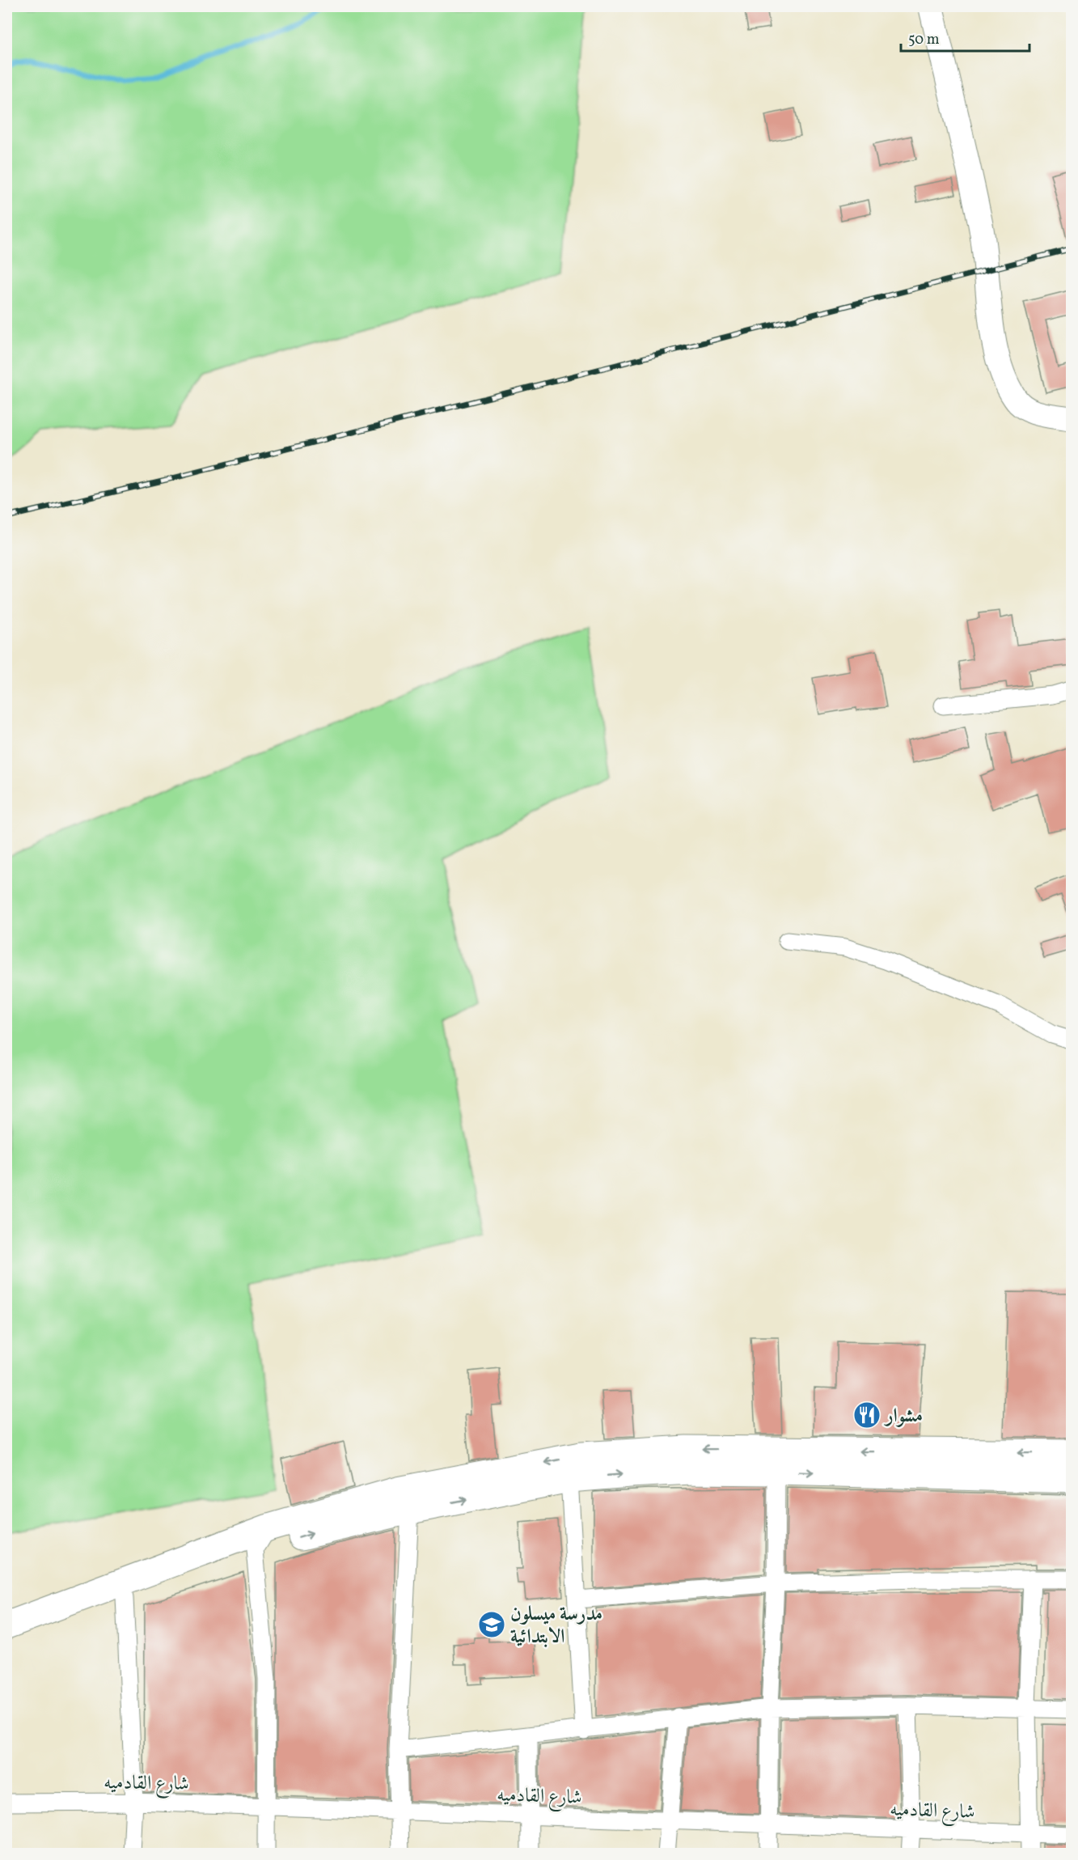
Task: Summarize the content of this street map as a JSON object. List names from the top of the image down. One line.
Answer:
{"streets":{"street":["شارع القادميه"]},"places":{"restaurant":["مشوار"],"school or university":["مدرسة ميسلون الابتدائية"]},"scale_bar":"50 m"}
